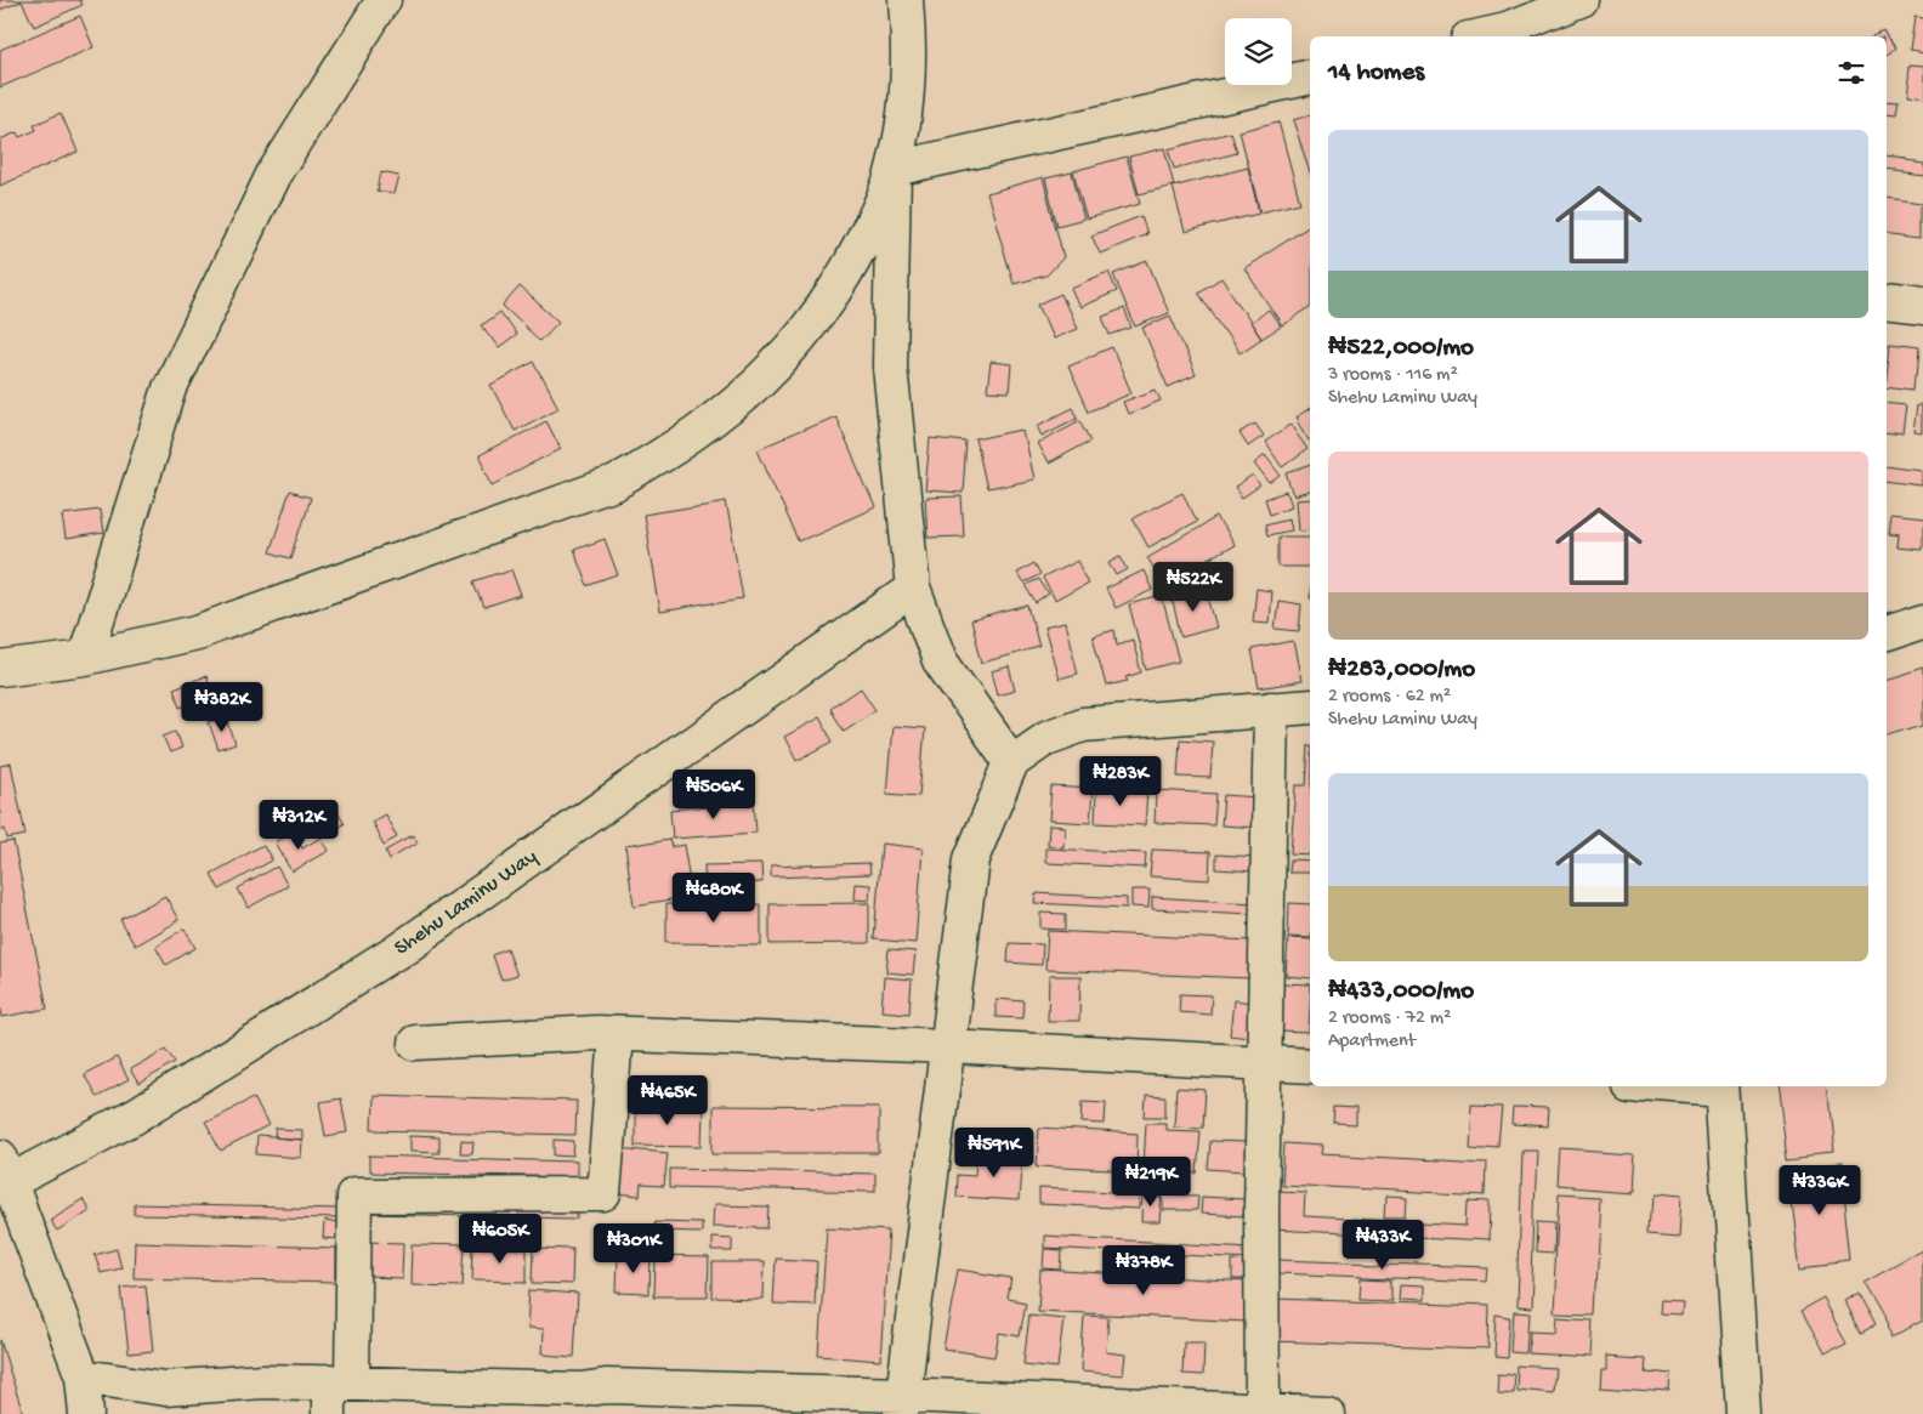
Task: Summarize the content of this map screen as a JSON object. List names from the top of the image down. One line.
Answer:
{"streets":{"street":["Shehu Laminu Way"]},"page":{"heading":"14 homes","list":[{"name":"₦522,000/mo","note":"3 rooms · 116 m² · Shehu Laminu Way"},{"name":"₦283,000/mo","note":"2 rooms · 62 m² · Shehu Laminu Way"},{"name":"₦433,000/mo","note":"2 rooms · 72 m² · Apartment"}],"price":["₦522K","₦382K","₦283K","₦506K","₦312K","₦680K","₦465K","₦591K","₦219K","₦336K","₦605K","₦433K","₦301K","₦378K"]}}
